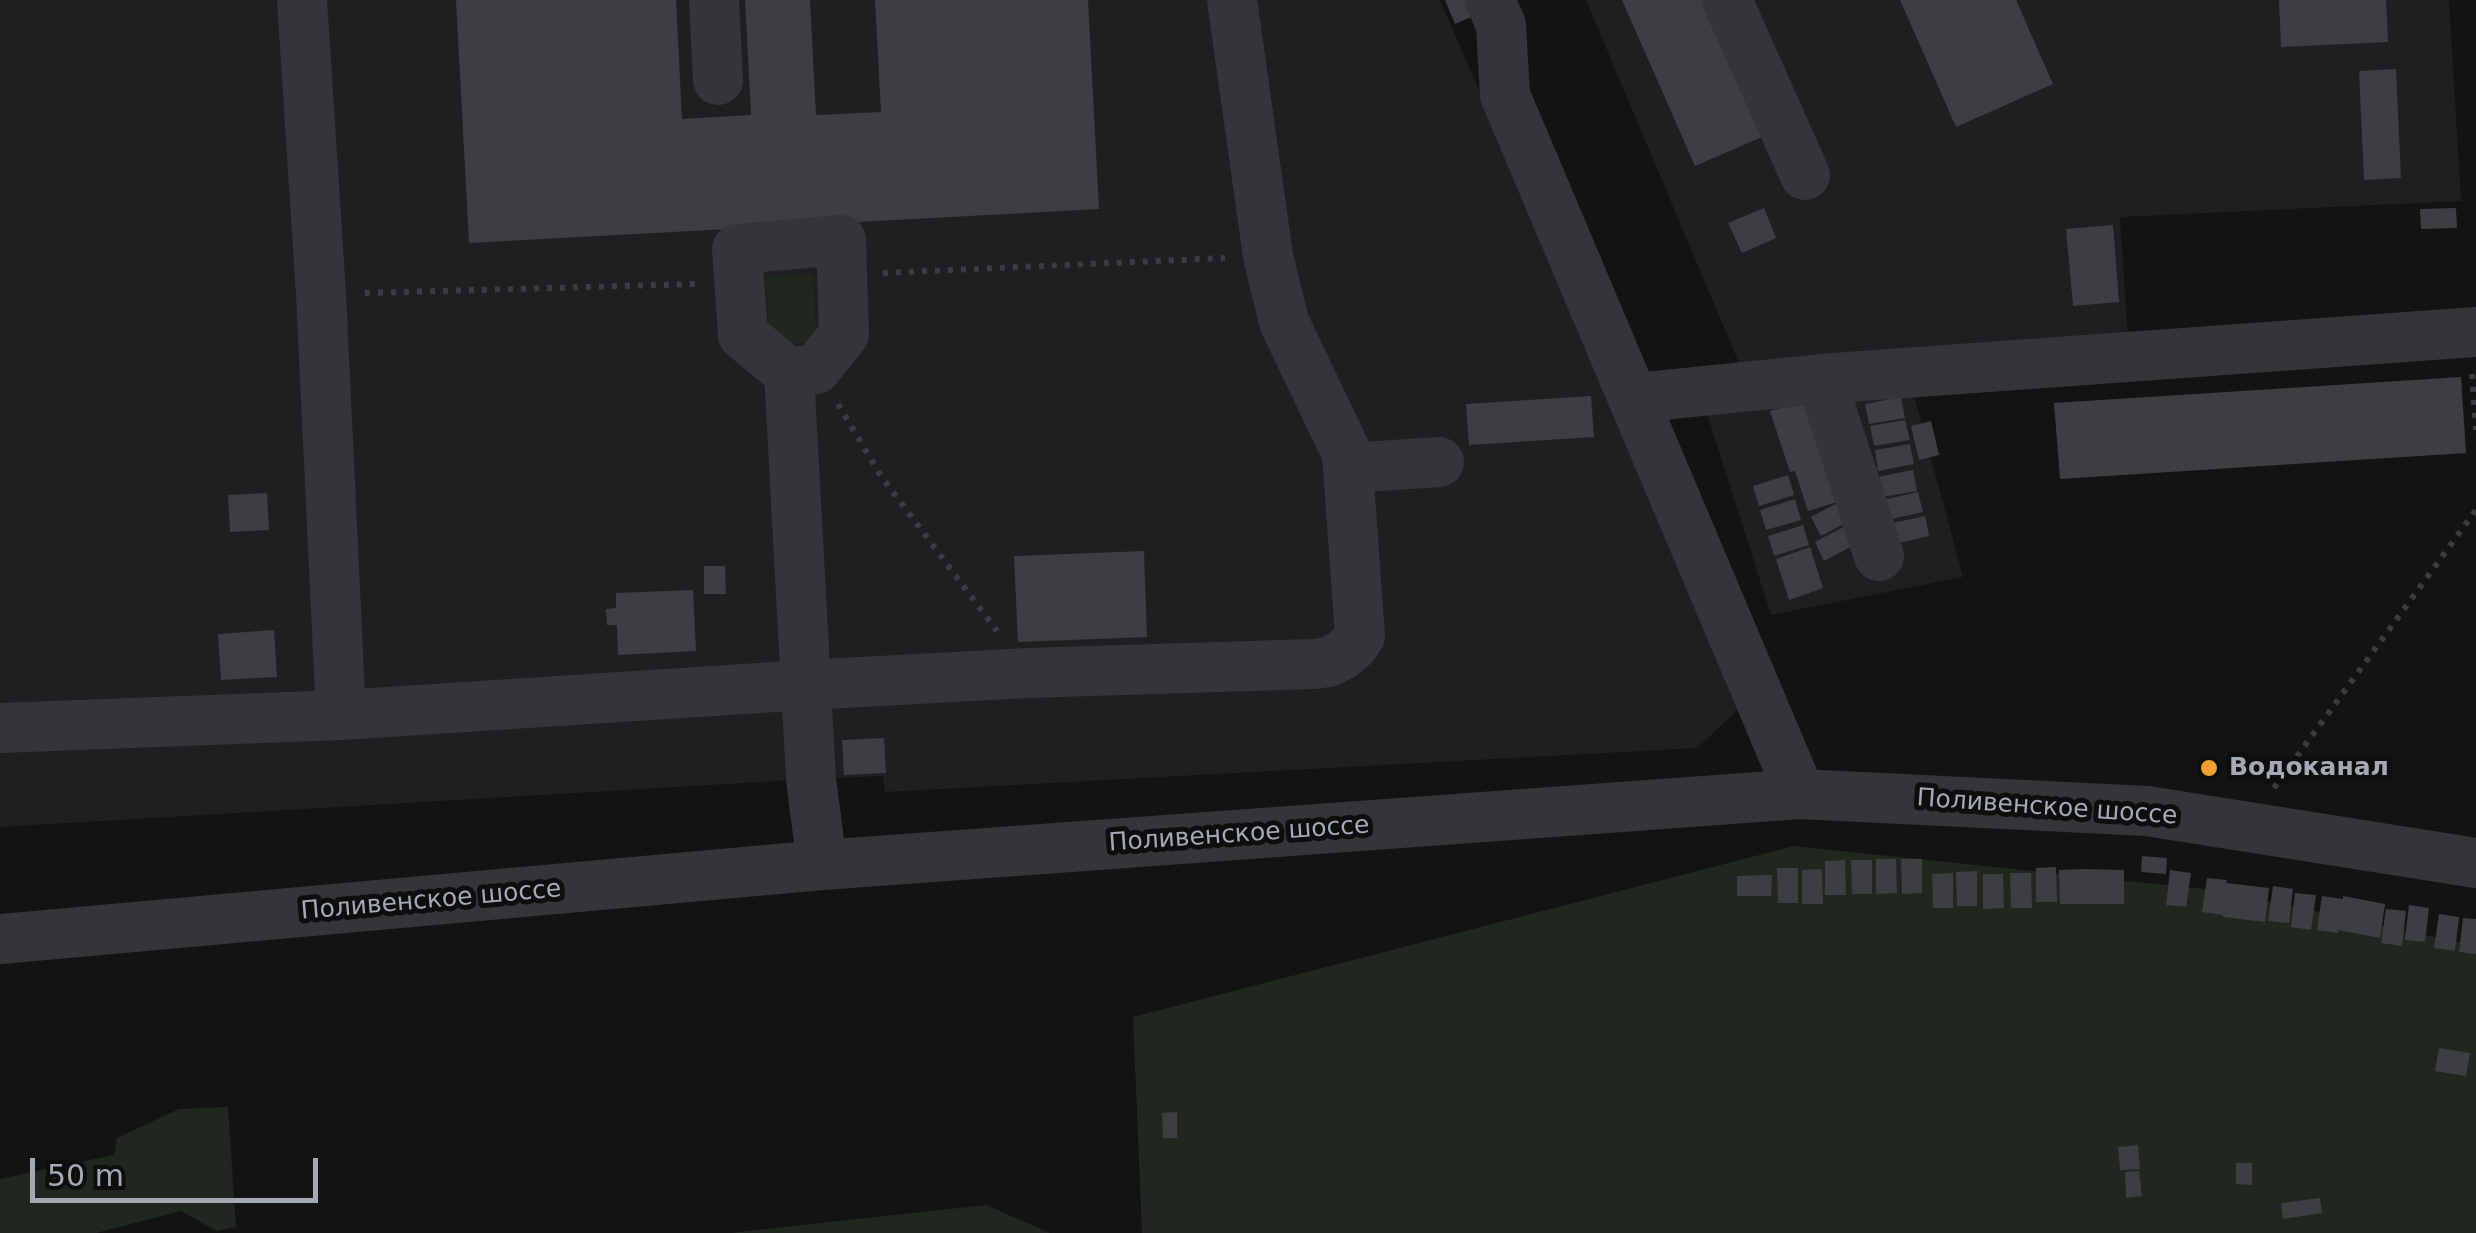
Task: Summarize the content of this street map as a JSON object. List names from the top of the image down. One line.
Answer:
{"streets":{"street":["Поливенское шоссе"]},"places":["Водоканал"],"scale_bar":"50 m"}
